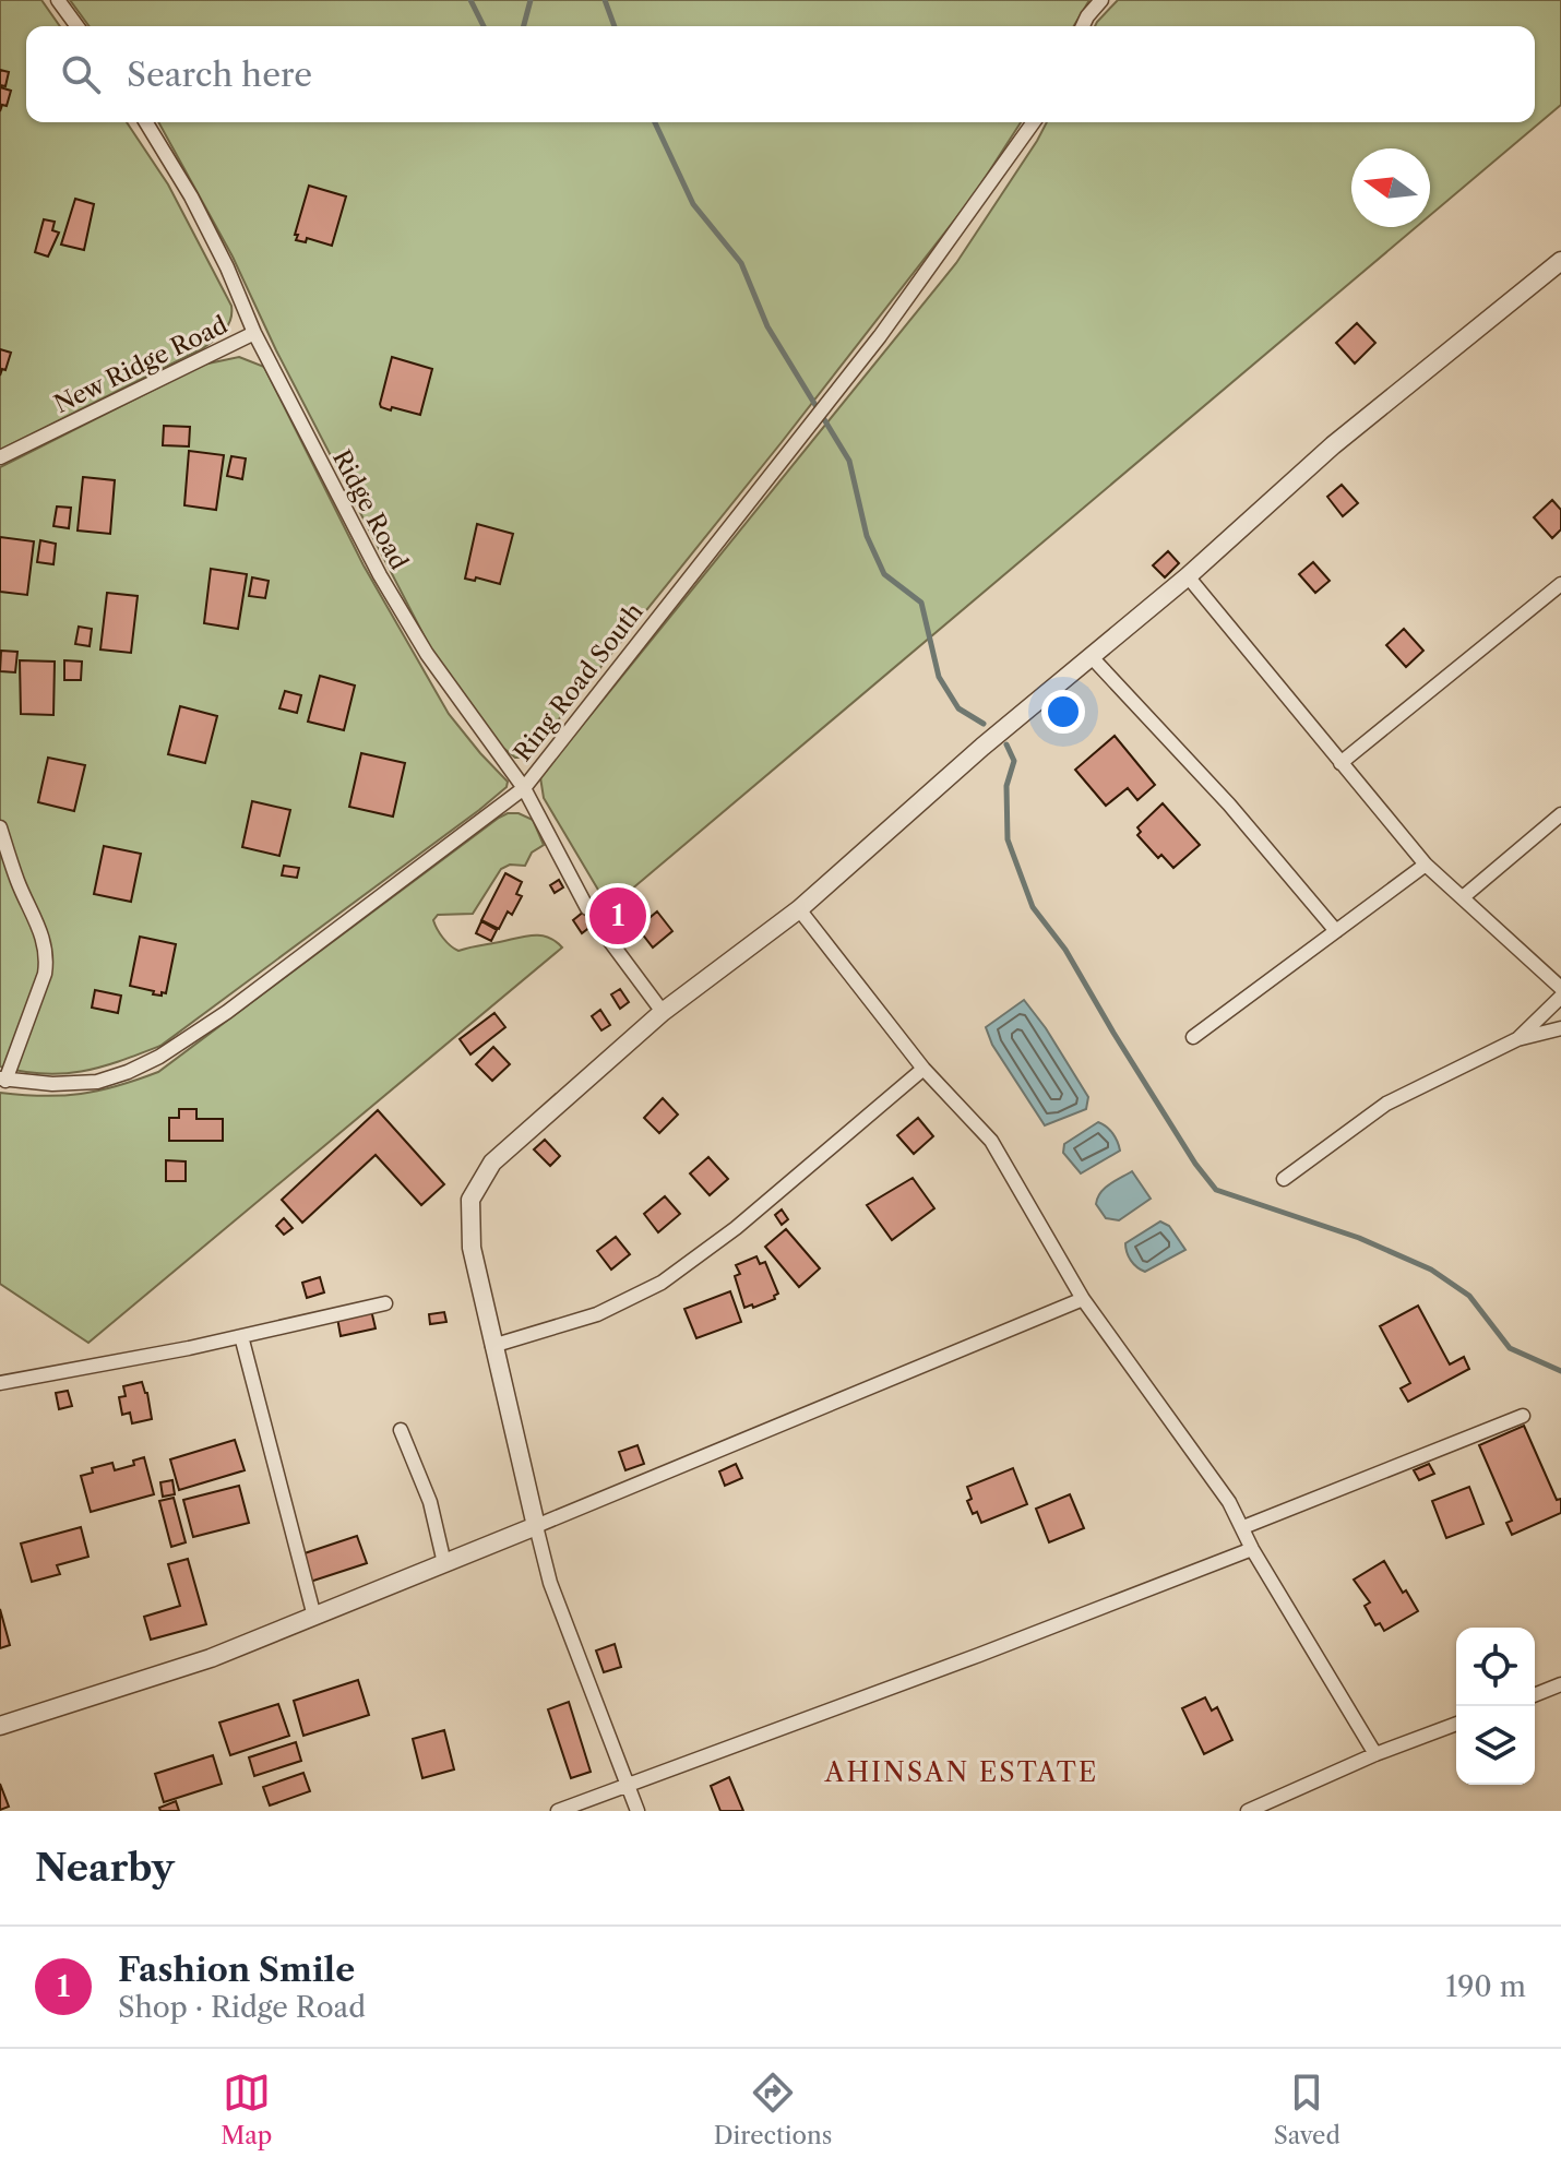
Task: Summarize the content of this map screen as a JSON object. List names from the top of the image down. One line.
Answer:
{"streets":{"street":["New Ridge Road","Ridge Road","Ring Road South"]},"crossings":[["New Ridge Road","Ridge Road"],["Ridge Road","Ring Road South"]],"districts":["AHINSAN ESTATE"],"north":"left","page":{"search":"Search here","pins":"1","heading":"Nearby","list":[{"mark":"1","name":"Fashion Smile","note":"Shop · Ridge Road","value":"190 m"}],"nav":["Map","Directions","Saved"]}}
